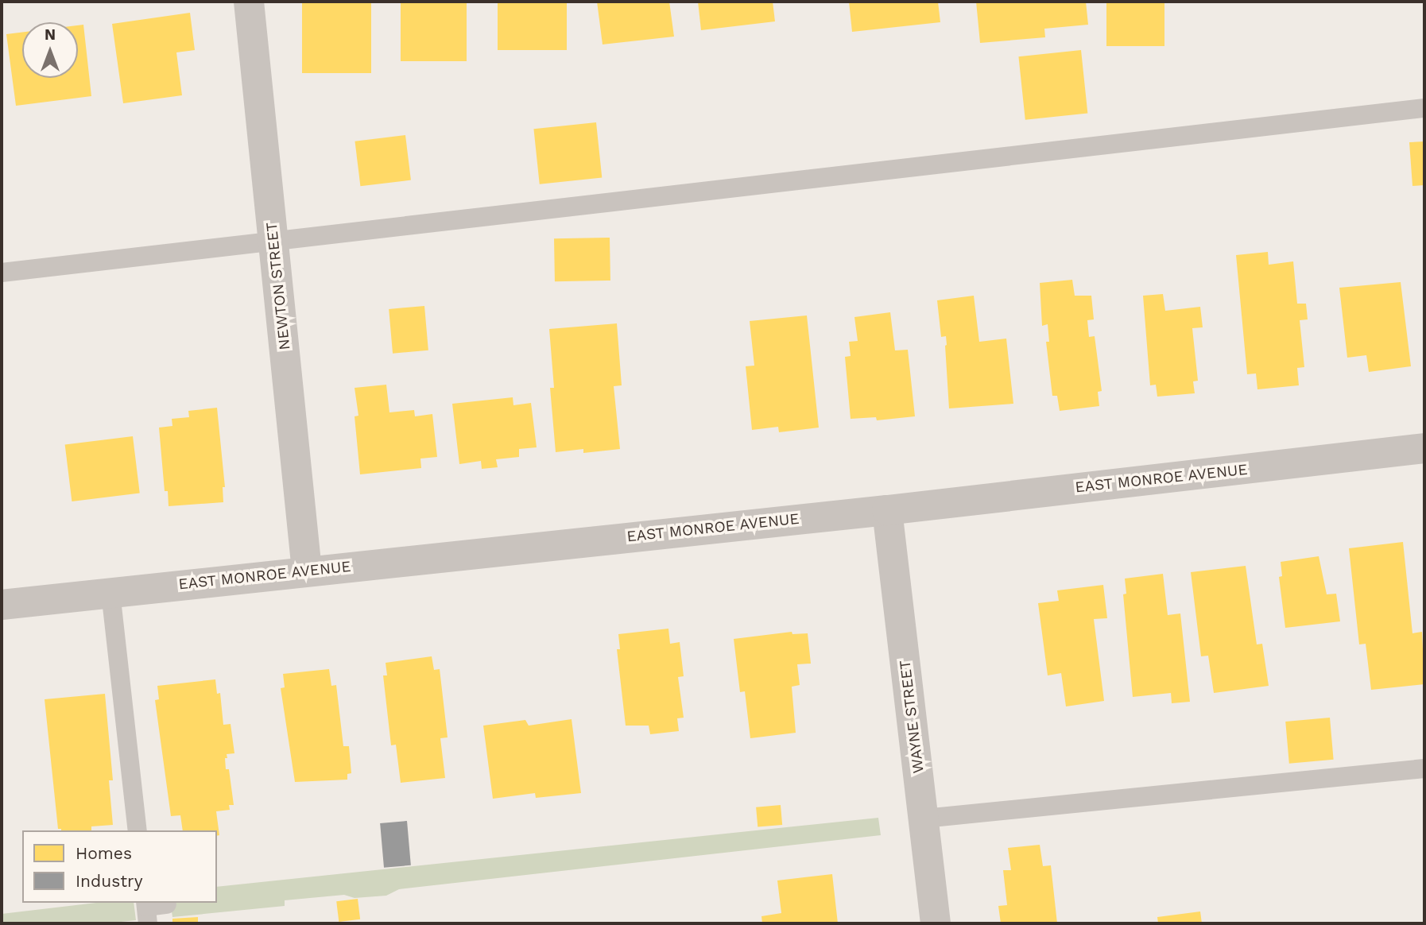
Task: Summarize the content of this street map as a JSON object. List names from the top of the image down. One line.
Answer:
{"streets":{"street":["NEWTON STREET","EAST MONROE AVENUE","WAYNE STREET"]},"crossings":[["NEWTON STREET","EAST MONROE AVENUE"],["EAST MONROE AVENUE","WAYNE STREET"]],"legend":["Homes","Industry"],"north":"top"}
